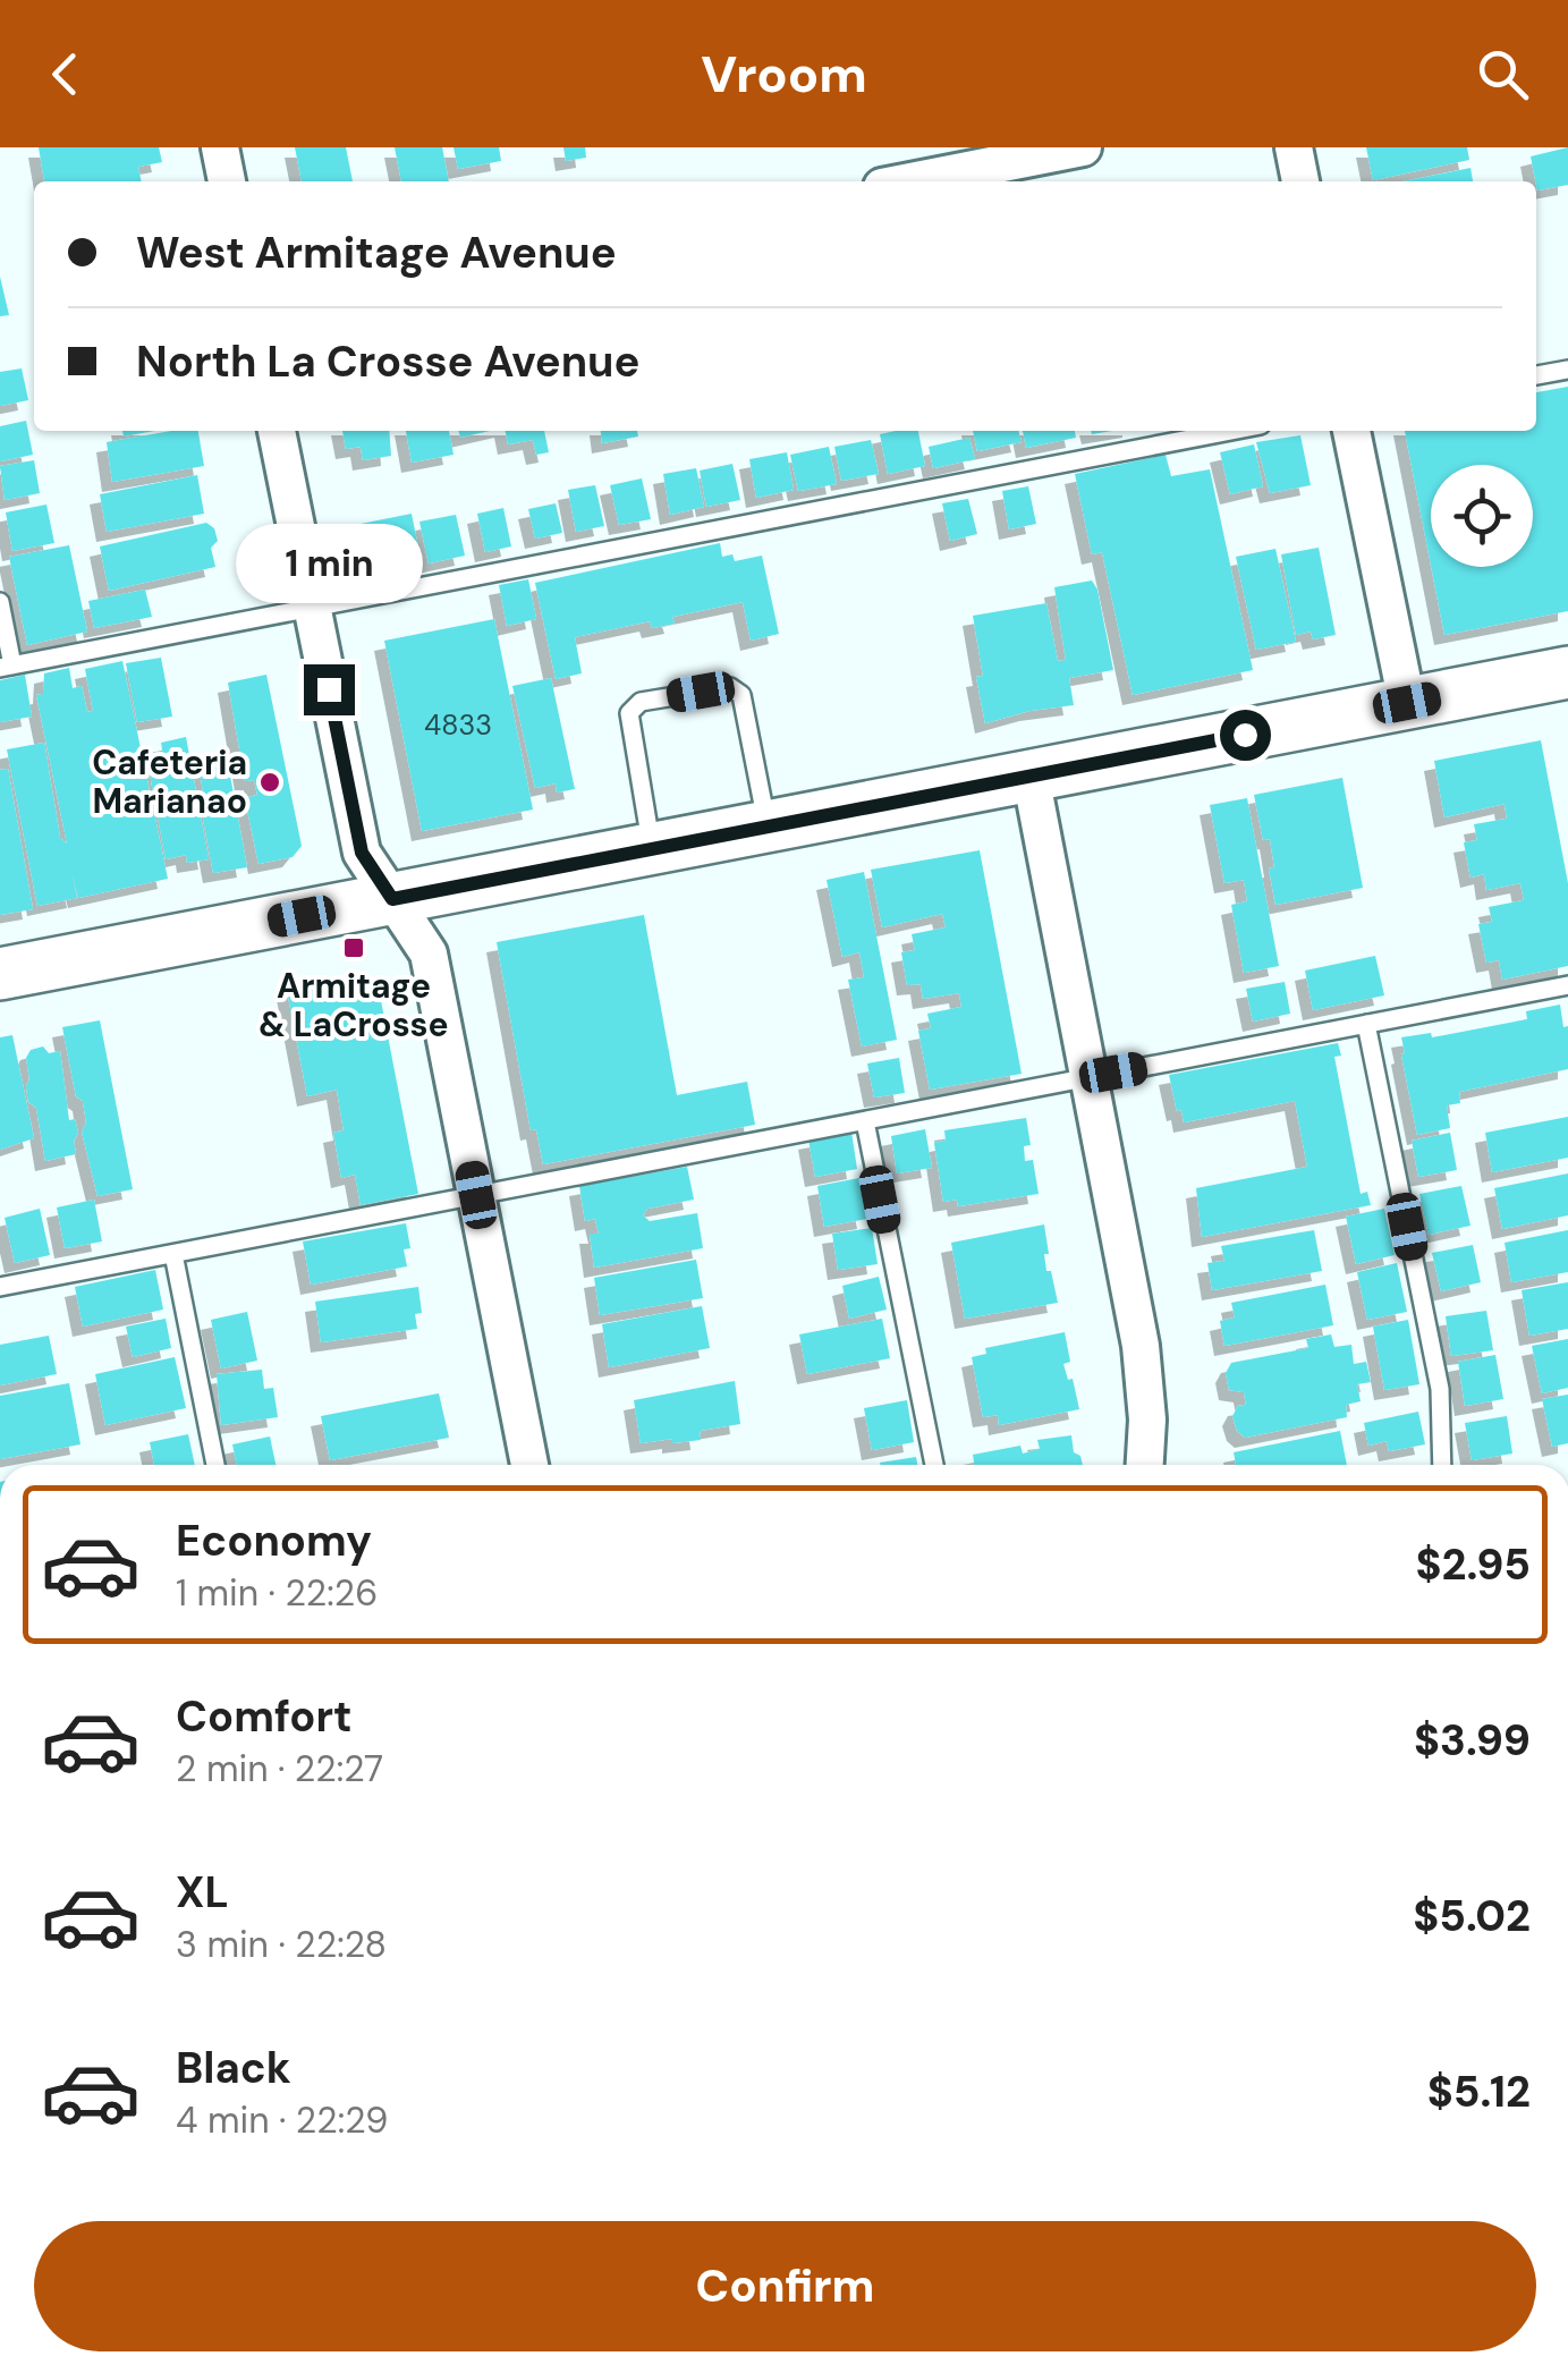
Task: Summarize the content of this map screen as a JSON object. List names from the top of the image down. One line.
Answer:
{"places":{"other":["Cafeteria Marianao"],"transit":["Armitage & LaCrosse"]},"house_numbers":["4833"],"page":{"header":"Vroom","banner":["West Armitage Avenue","North La Crosse Avenue"],"bubble":"1 min","list":[{"name":"Economy","note":"1 min · 22:26","value":"$2.95"},{"name":"Comfort","note":"2 min · 22:27","value":"$3.99"},{"name":"XL","note":"3 min · 22:28","value":"$5.02"},{"name":"Black","note":"4 min · 22:29","value":"$5.12"}],"buttons":"Confirm"}}
